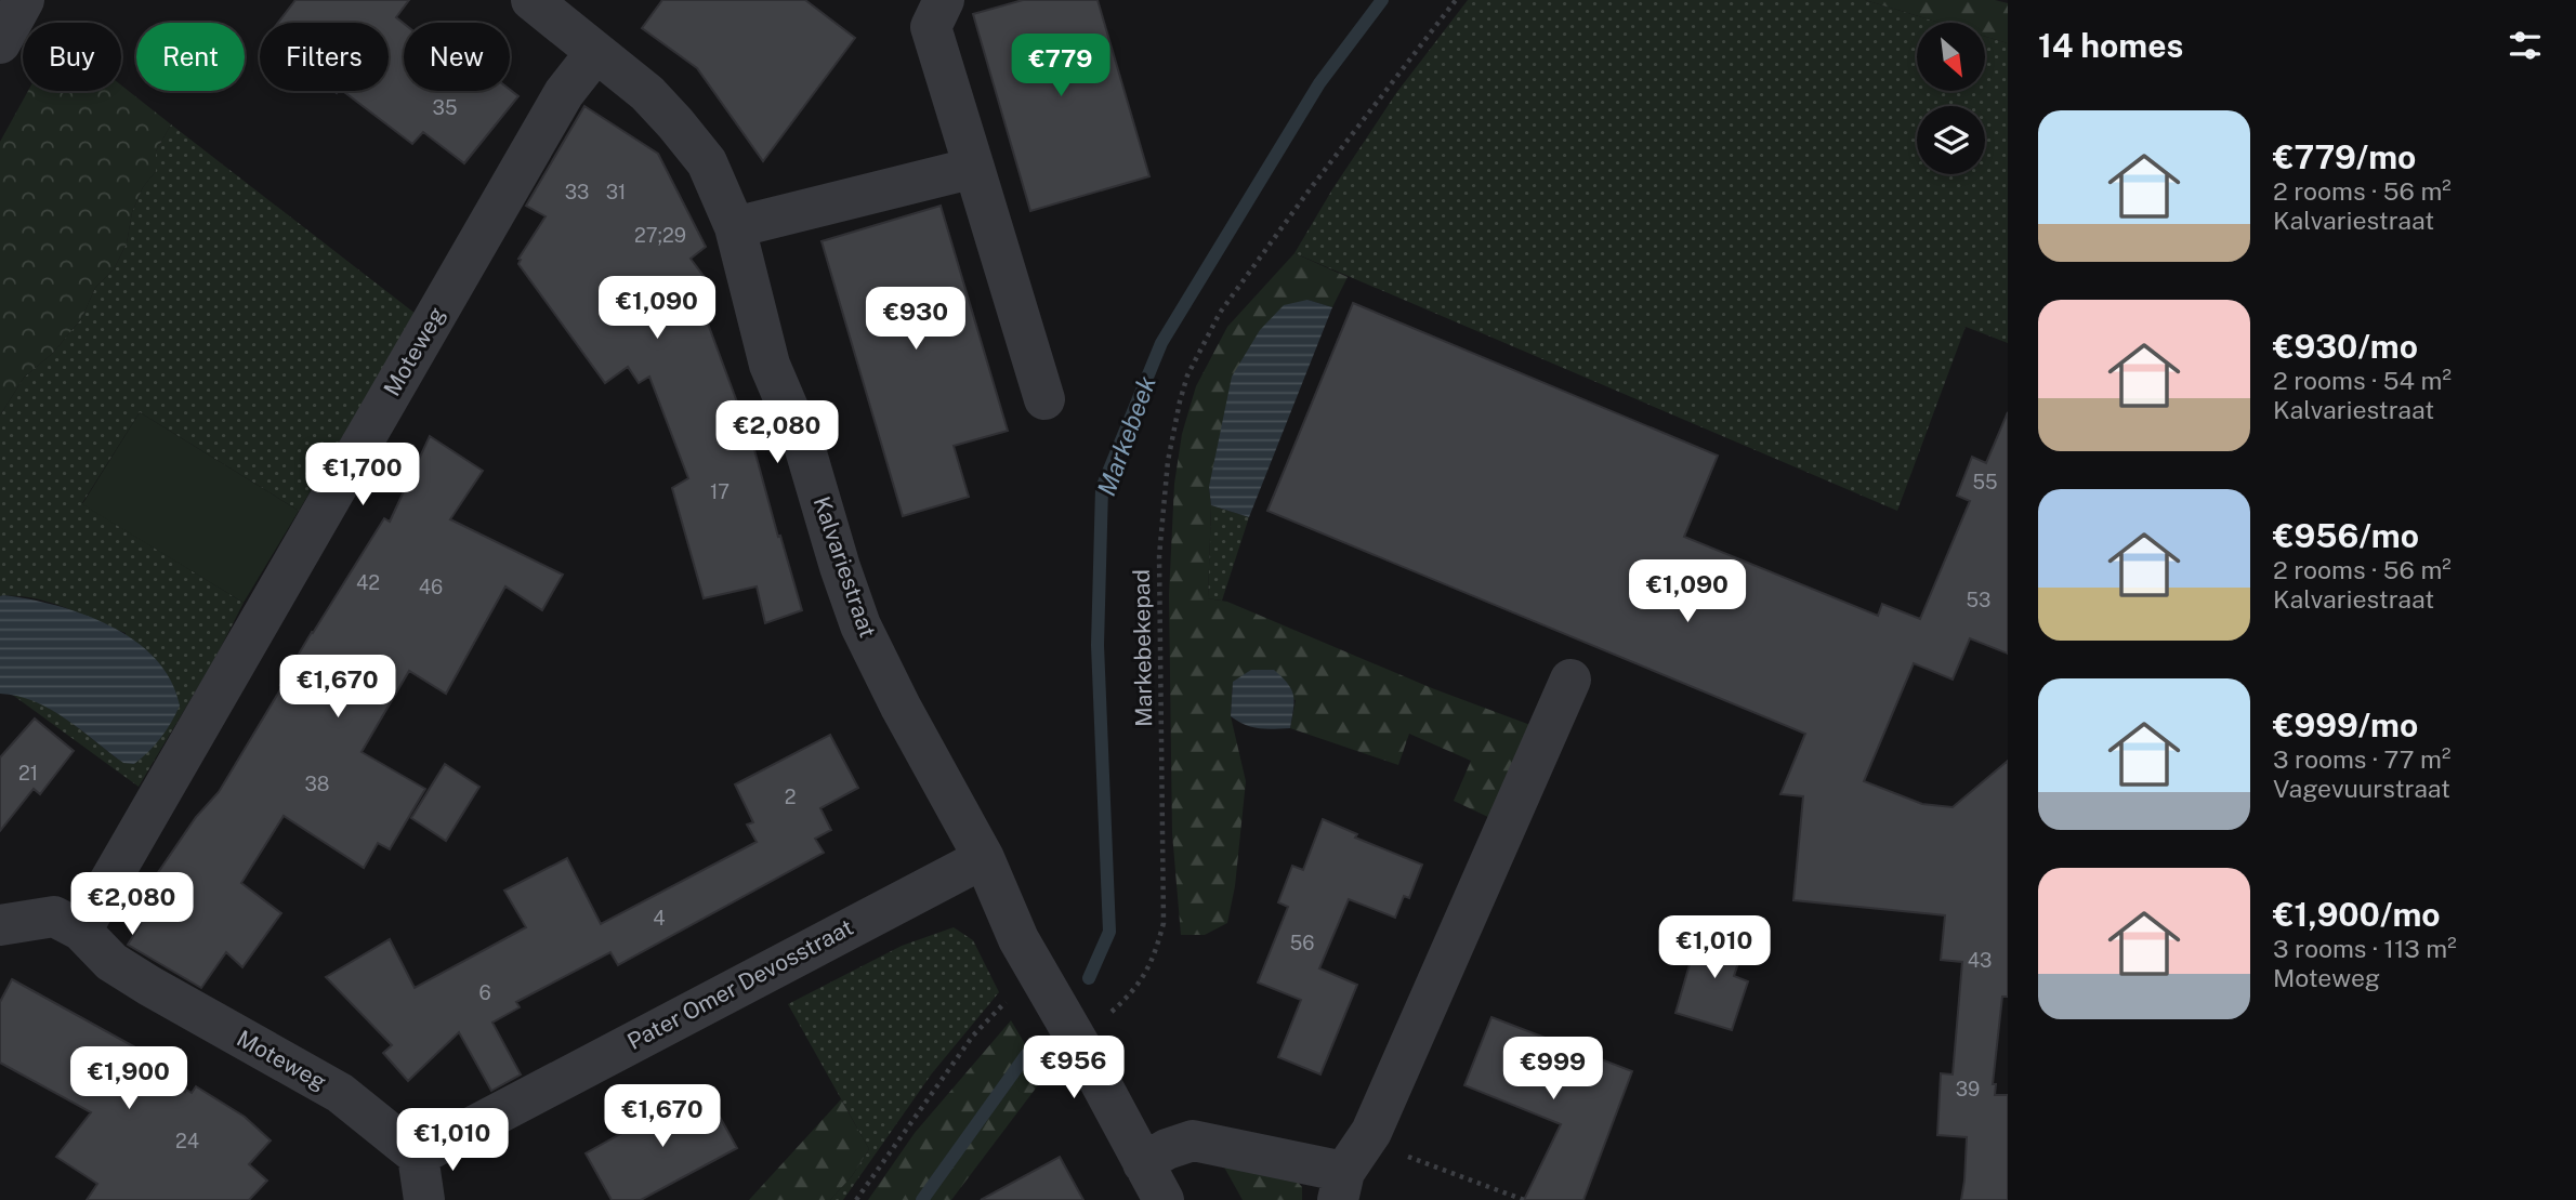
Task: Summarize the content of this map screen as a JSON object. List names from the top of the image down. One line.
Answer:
{"streets":{"street":["Moteweg","Kalvariestraat","Pater Omer Devosstraat"],"path":["Markebekepad"]},"crossings":[["Moteweg","Kalvariestraat"],["Moteweg","Pater Omer Devosstraat"],["Kalvariestraat","Markebekepad"],["Kalvariestraat","Pater Omer Devosstraat"]],"water":["Markebeek"],"house_numbers":["35","33","31","27;29","55","17","42","46","53","21","38","2","4","56","43","6","39","24"],"north":"bottom right","page":{"heading":"14 homes","chip":["Buy","Rent","Filters","New"],"price":["€779","€1,090","€930","€2,080","€1,700","€1,090","€1,670","€2,080","€1,010","€956","€999","€1,900","€1,670","€1,010"],"list":[{"name":"€779/mo","note":"2 rooms · 56 m² · Kalvariestraat"},{"name":"€930/mo","note":"2 rooms · 54 m² · Kalvariestraat"},{"name":"€956/mo","note":"2 rooms · 56 m² · Kalvariestraat"},{"name":"€999/mo","note":"3 rooms · 77 m² · Vagevuurstraat"},{"name":"€1,900/mo","note":"3 rooms · 113 m² · Moteweg"}]}}
